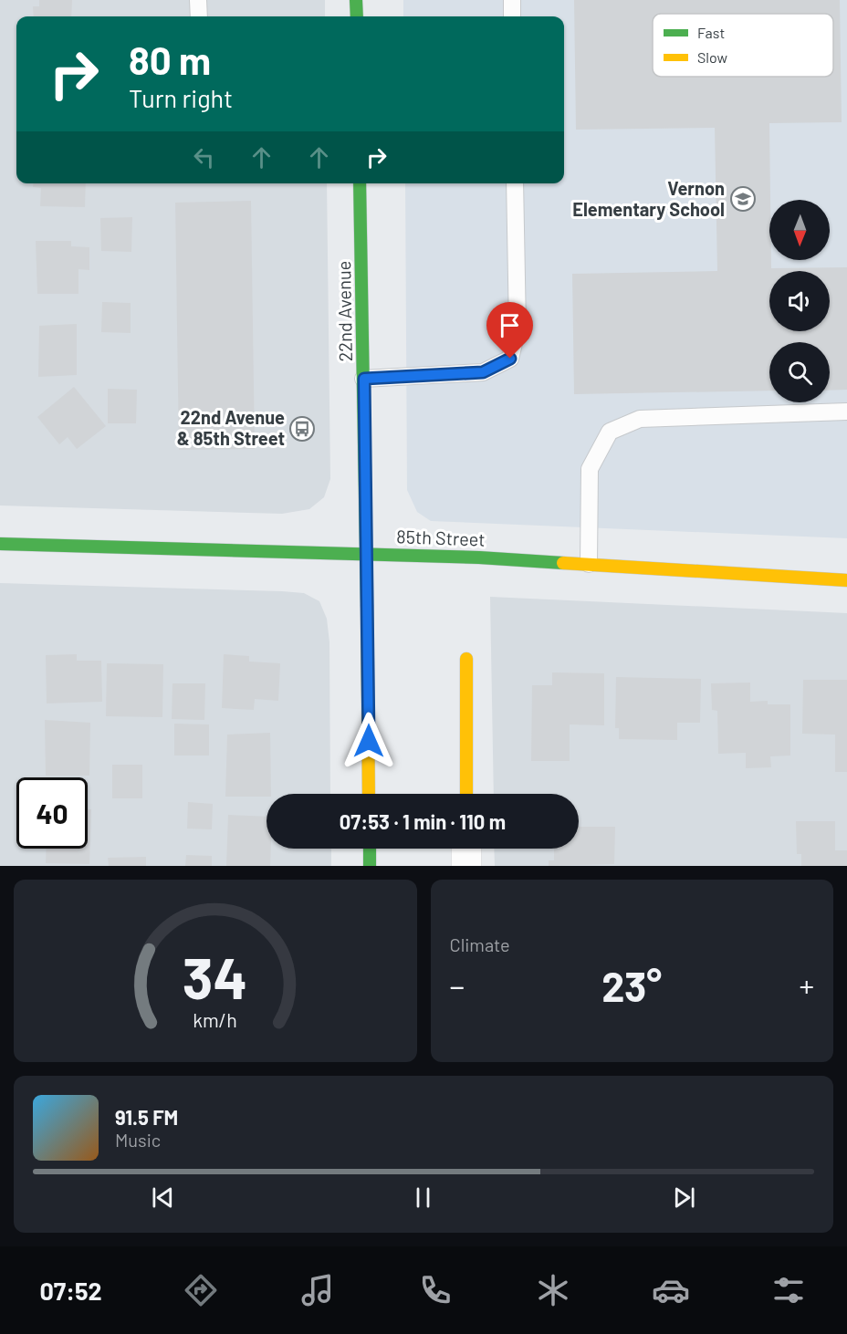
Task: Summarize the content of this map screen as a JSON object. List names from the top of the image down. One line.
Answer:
{"streets":{"street":["22nd Avenue","85th Street"]},"crossings":[["22nd Avenue","85th Street"]],"places":{"school or university":["Vernon Elementary School"],"bus stop":["22nd Avenue & 85th Street"]},"legend":["Fast","Slow"],"north":"bottom","page":{"turn":["80 m","Turn right"],"limit":"40","trip":"07:53 · 1 min · 110 m","tile":"Climate","heat":["−","23°","+"],"song":["91.5 FM","Music"],"tabs":"07:52","gauge":["34","km/h"]}}
